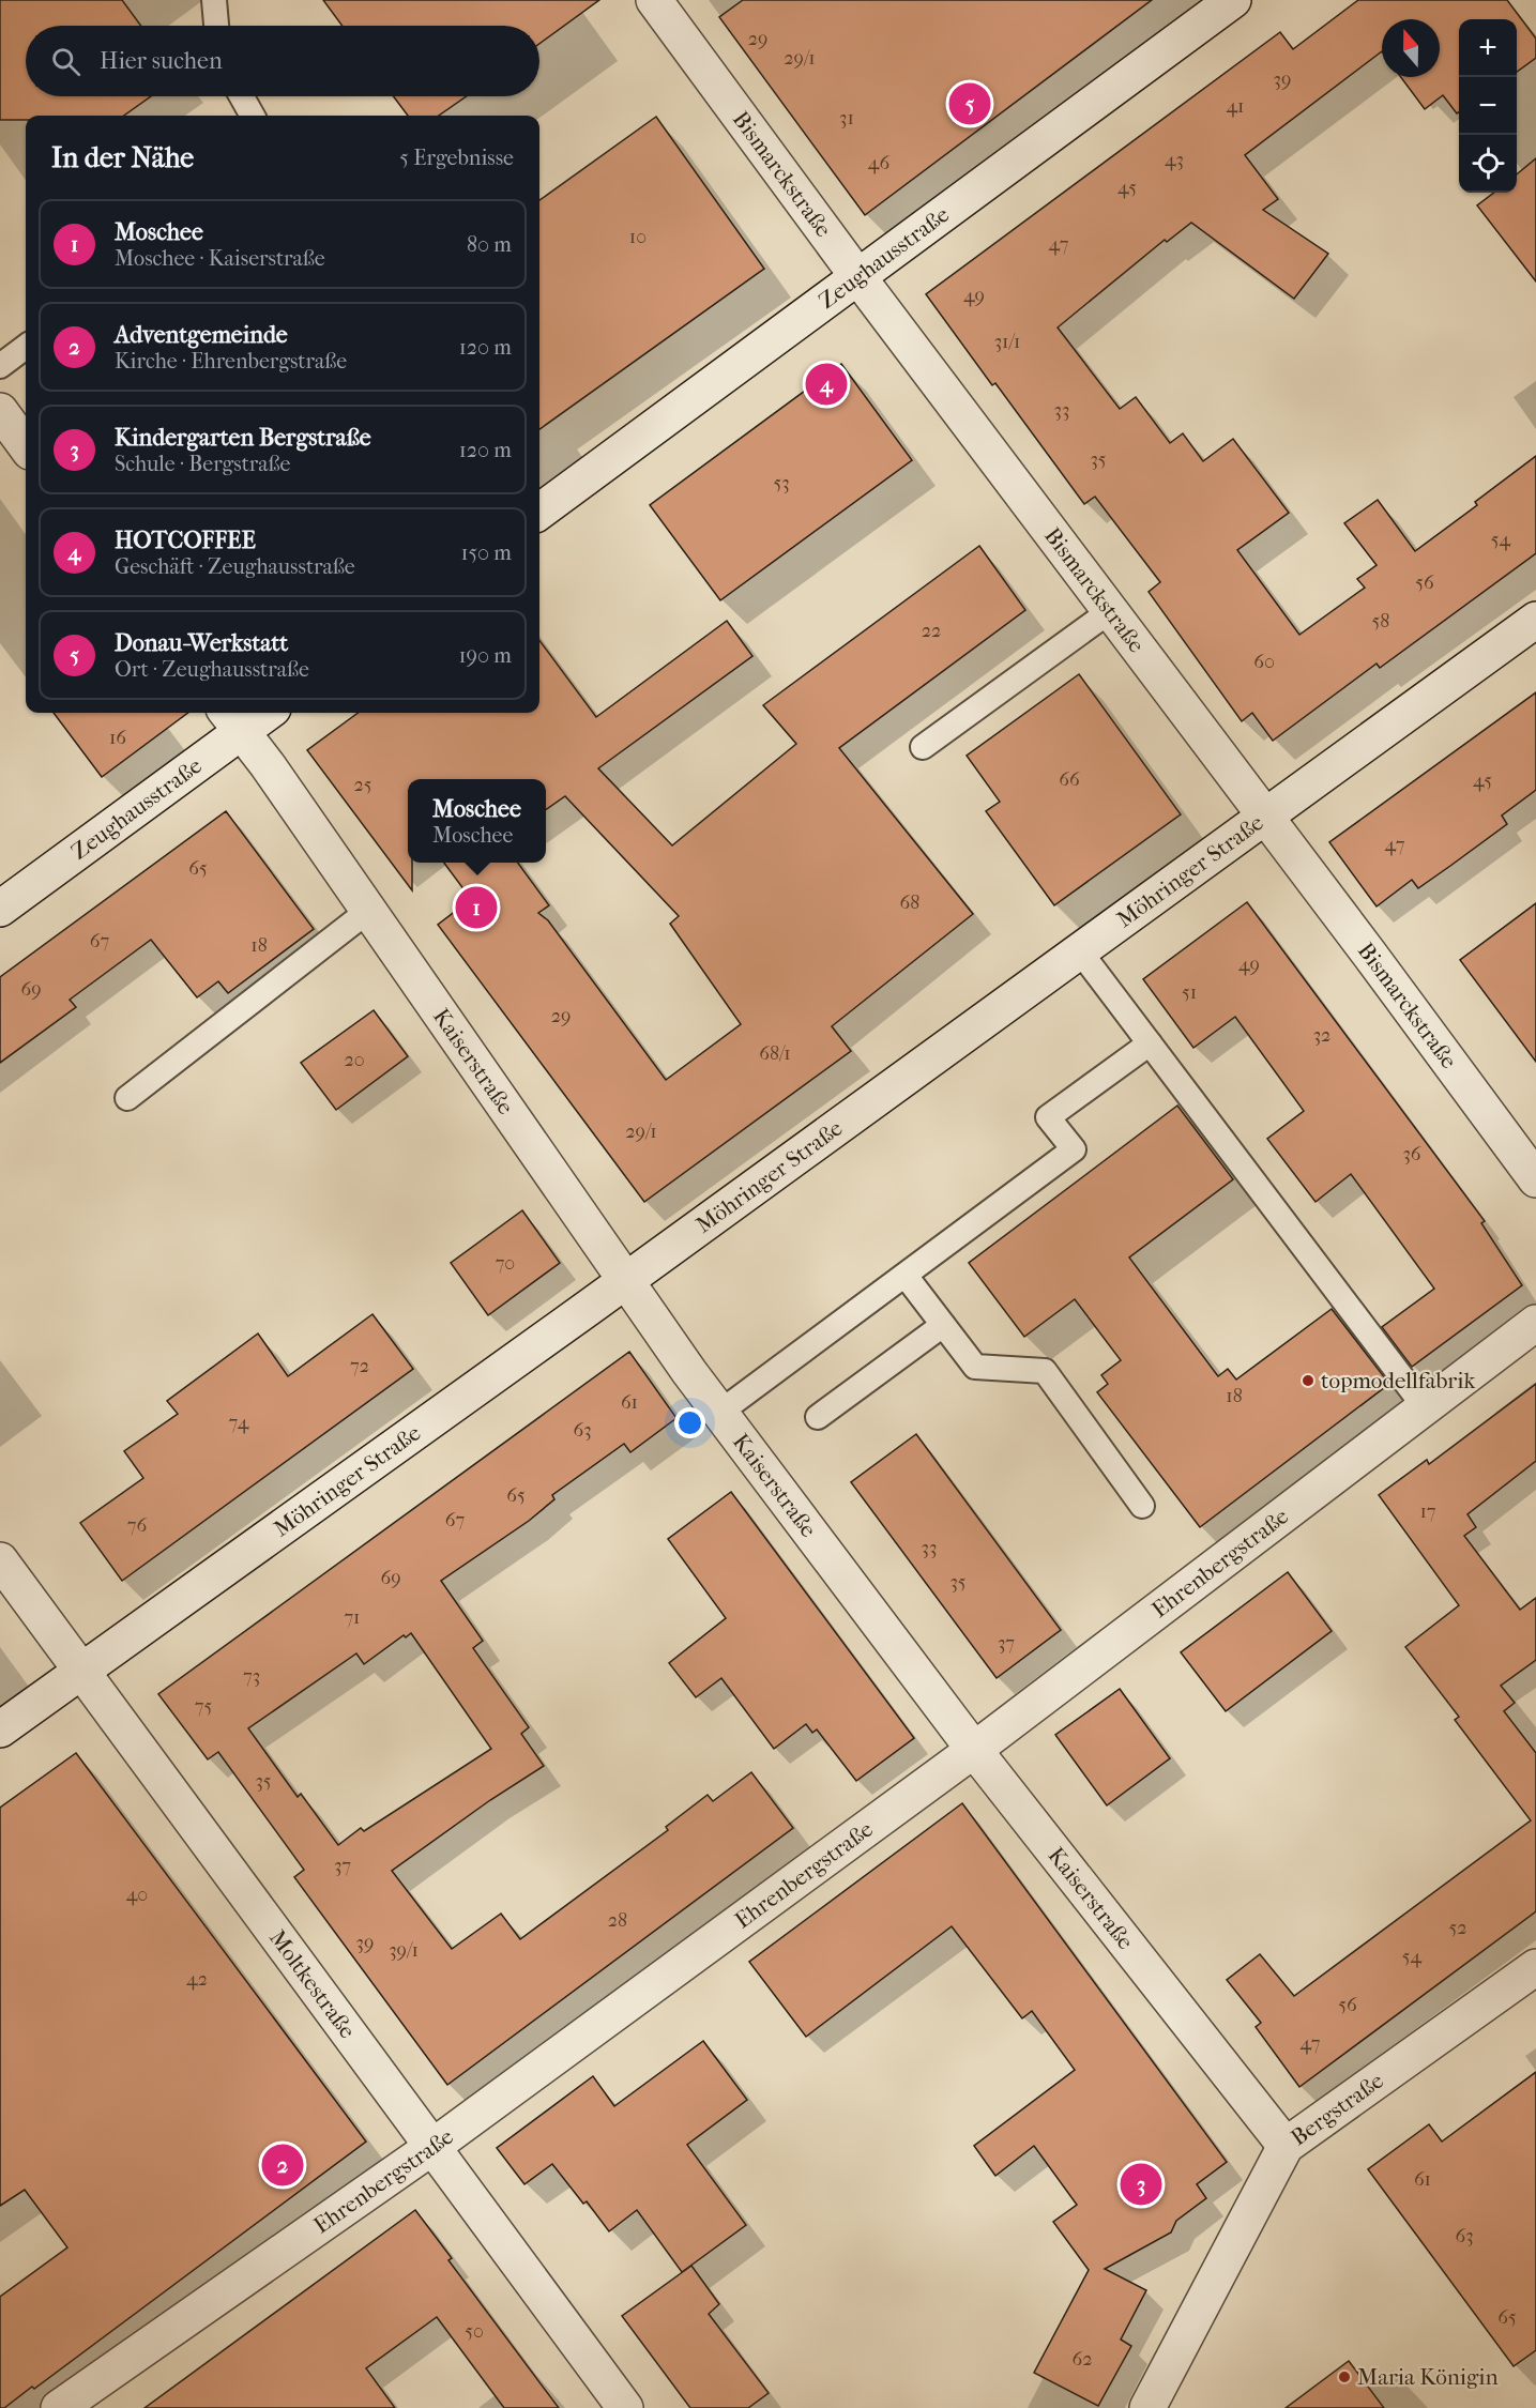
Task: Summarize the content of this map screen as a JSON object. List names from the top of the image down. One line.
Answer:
{"streets":{"street":["Bismarckstraße","Zeughausstraße","Möhringer Straße","Kaiserstraße","Ehrenbergstraße","Moltkestraße","Bergstraße"]},"crossings":[["Bismarckstraße","Zeughausstraße"],["Bismarckstraße","Möhringer Straße"],["Zeughausstraße","Kaiserstraße"],["Möhringer Straße","Kaiserstraße"],["Möhringer Straße","Moltkestraße"],["Kaiserstraße","Ehrenbergstraße"],["Kaiserstraße","Bergstraße"],["Ehrenbergstraße","Moltkestraße"]],"places":["topmodellfabrik","Maria Königin"],"house_numbers":["29","29/1","39","41","31","43","46","45","10","47","49","31/1","33","35","53","54","56","58","22","60","16","66","45","25","47","65","68","67","18","49","69","51","29","32","68/1","20","29/1","36","70","72","18","61","74","63","65","17","67","76","33","69","35","71","37","73","75","35","37","40","28","52","39","39/1","54","42","56","47","61","63","65","50","62"],"north":"top","page":{"map_buttons":["+","−"],"search":"Hier suchen","pins":["5","4","1","2","3"],"heading":["In der Nähe","5 Ergebnisse"],"list":[{"mark":"1","name":"Moschee","note":"Moschee · Kaiserstraße","value":"80 m"},{"mark":"2","name":"Adventgemeinde","note":"Kirche · Ehrenbergstraße","value":"120 m"},{"mark":"3","name":"Kindergarten Bergstraße","note":"Schule · Bergstraße","value":"120 m"},{"mark":"4","name":"HOTCOFFEE","note":"Geschäft · Zeughausstraße","value":"150 m"},{"mark":"5","name":"Donau-Werkstatt","note":"Ort · Zeughausstraße","value":"190 m"}],"popup":["Moschee","Moschee"]}}
